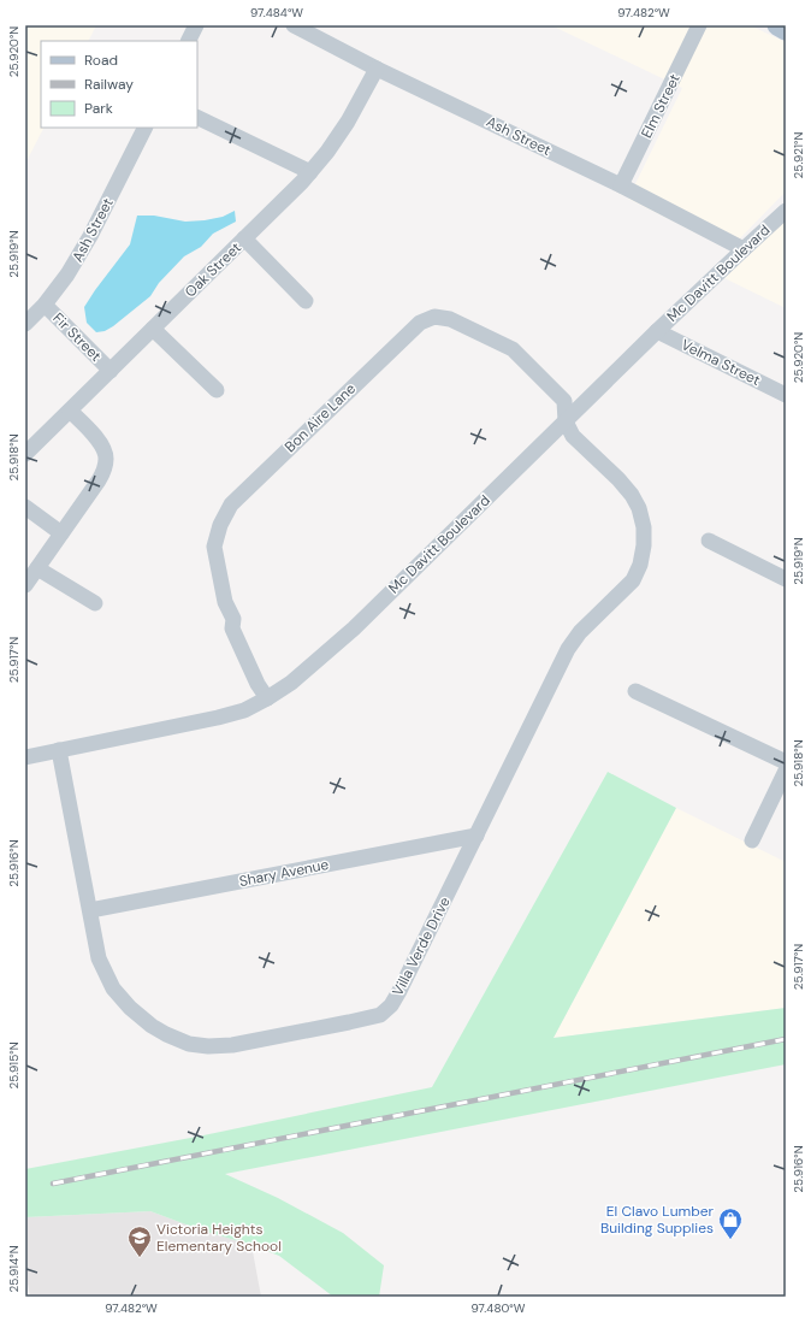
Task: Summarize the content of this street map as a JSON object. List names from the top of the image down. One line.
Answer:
{"streets":{"street":["Elm Street","Ash Street","Oak Street","Mc Davitt Boulevard","Fir Street","Velma Street","Bon Aire Lane","Shary Avenue","Villa Verde Drive"]},"crossings":[["Elm Street","Ash Street"],["Ash Street","Oak Street"],["Ash Street","Mc Davitt Boulevard"],["Ash Street","Fir Street"],["Oak Street","Fir Street"],["Mc Davitt Boulevard","Velma Street"],["Mc Davitt Boulevard","Bon Aire Lane"],["Mc Davitt Boulevard","Villa Verde Drive"],["Bon Aire Lane","Villa Verde Drive"],["Shary Avenue","Villa Verde Drive"]],"places":{"shop":["El Clavo Lumber Building Supplies"],"school or university":["Victoria Heights Elementary School"]},"legend":["Road","Railway","Park"],"coordinates":["97.484°W","97.482°W","25.920°N","25.921°N","25.919°N","25.918°N","25.917°N","25.916°N","25.915°N","25.914°N","97.480°W"]}
